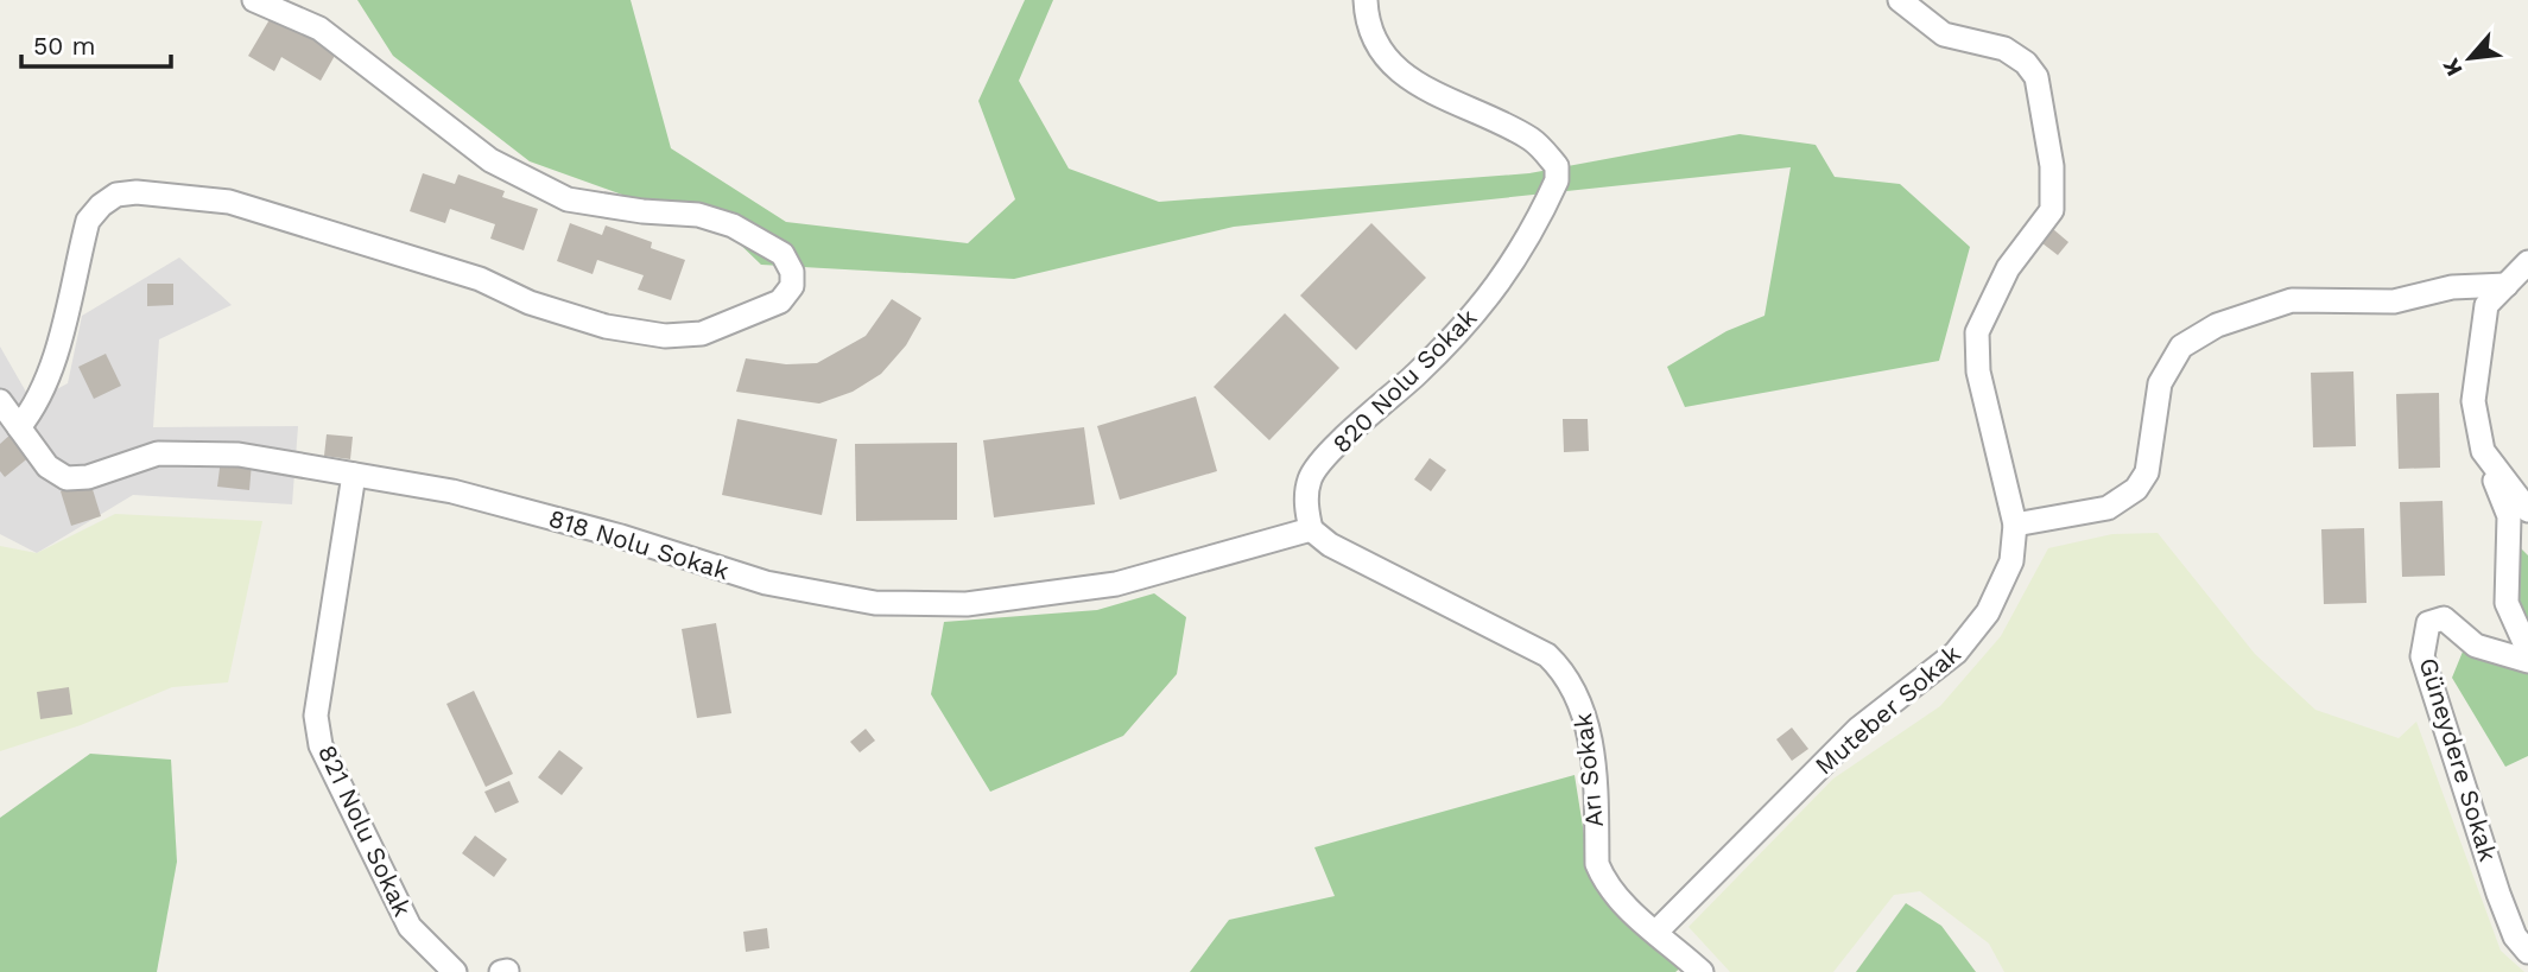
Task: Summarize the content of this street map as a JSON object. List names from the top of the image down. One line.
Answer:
{"streets":{"street":["820 Nolu Sokak","818 Nolu Sokak","Muteber Sokak","Güneydere Sokak","Arı Sokak","821 Nolu Sokak"]},"crossings":[["820 Nolu Sokak","818 Nolu Sokak"],["820 Nolu Sokak","Arı Sokak"],["818 Nolu Sokak","Arı Sokak"],["818 Nolu Sokak","821 Nolu Sokak"],["Muteber Sokak","Arı Sokak"]],"scale_bar":"50 m","north":"bottom left"}
